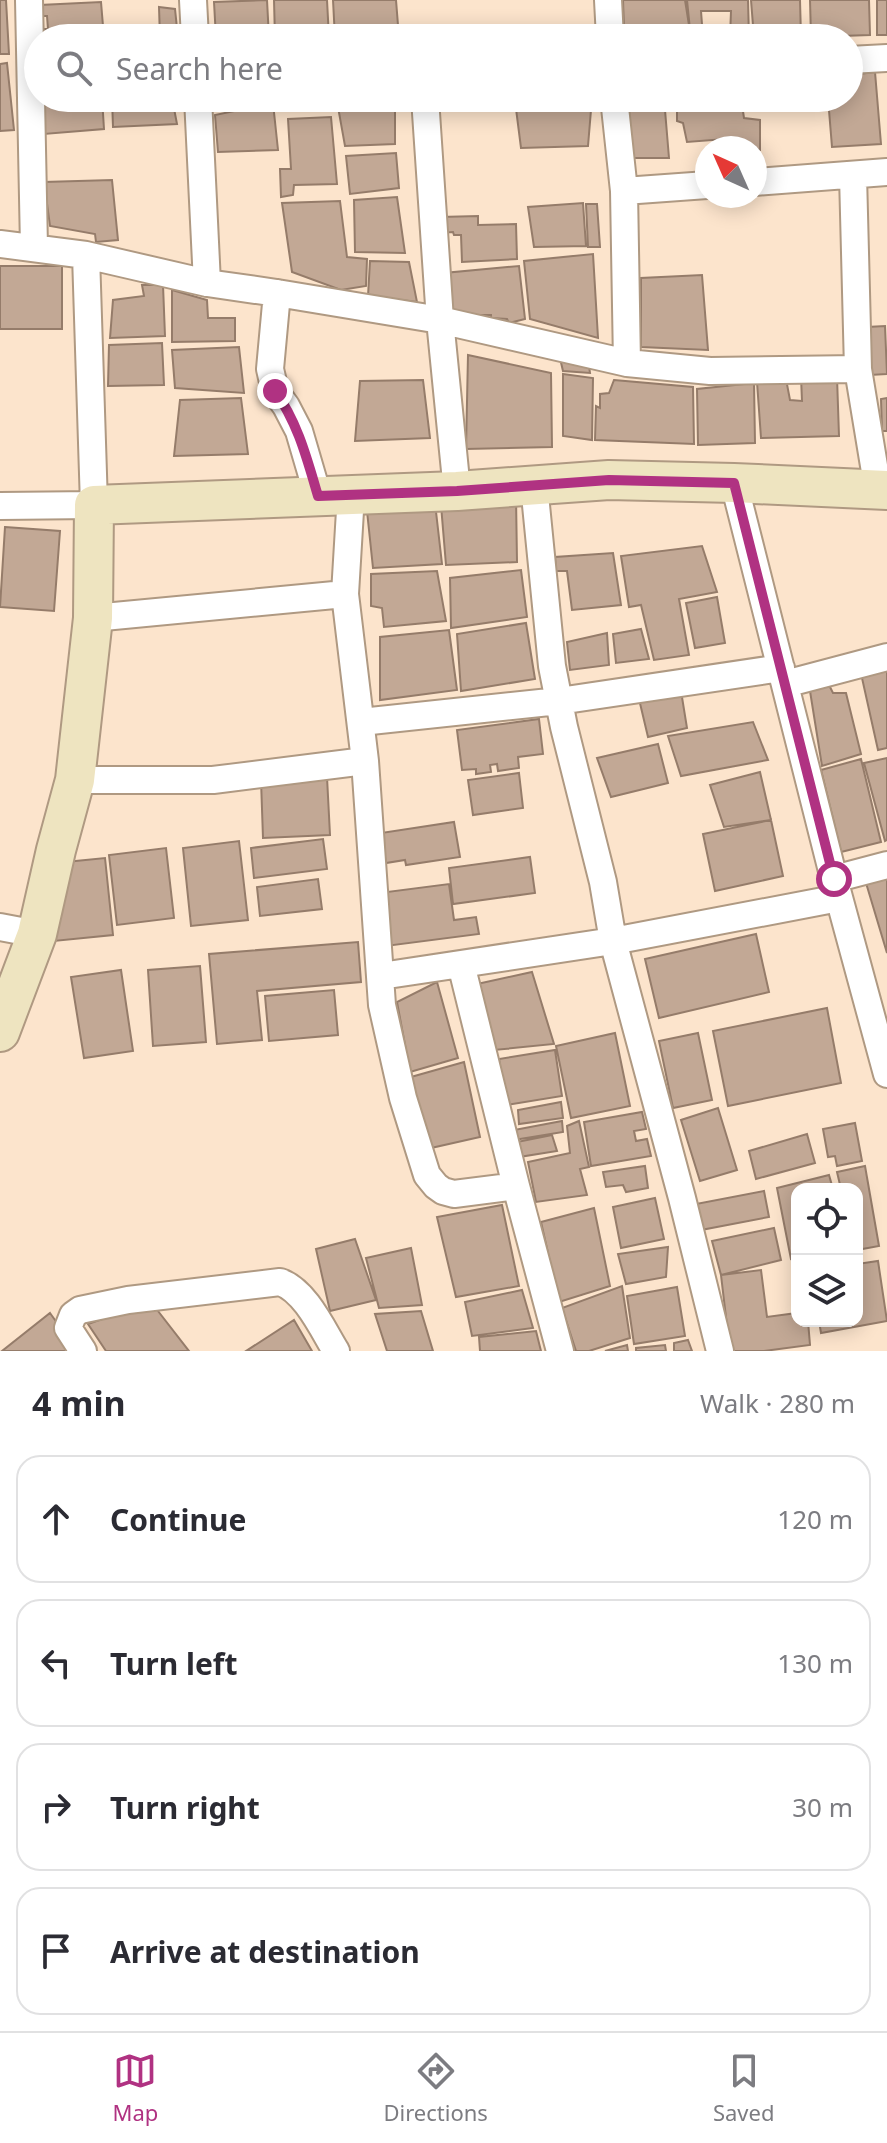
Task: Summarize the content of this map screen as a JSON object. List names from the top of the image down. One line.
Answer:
{"north":"top left","page":{"search":"Search here","heading":["4 min","Walk · 280 m"],"list":[["Continue","120 m"],["Turn left","130 m"],["Turn right","30 m"],"Arrive at destination"],"nav":["Map","Directions","Saved"]}}
